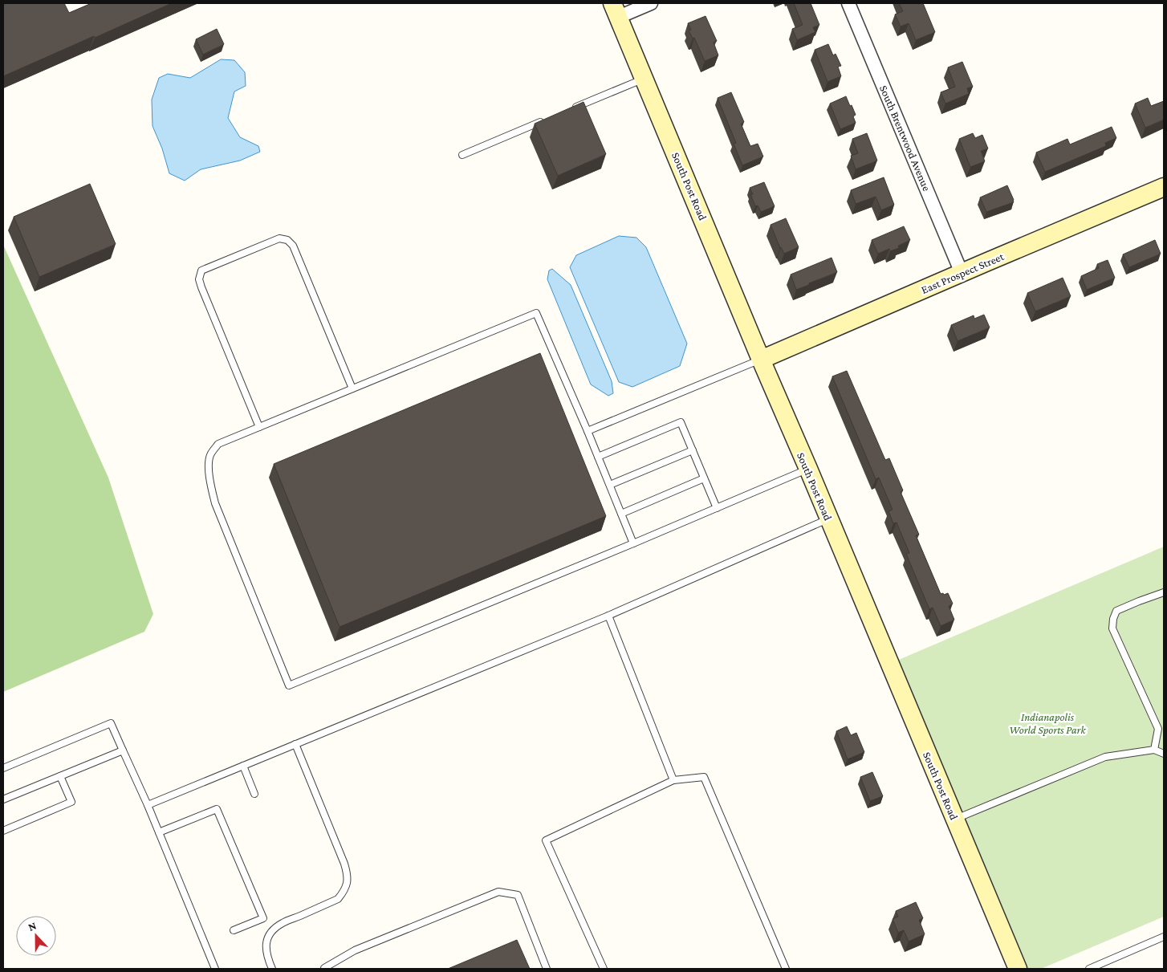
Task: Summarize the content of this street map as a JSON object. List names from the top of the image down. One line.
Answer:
{"streets":{"main road":["South Post Road","East Prospect Street"],"street":["South Brentwood Avenue"]},"crossings":[["South Brentwood Avenue","East Prospect Street"],["South Post Road","East Prospect Street"]],"parks":["Indianapolis World Sports Park"],"north":"top"}
